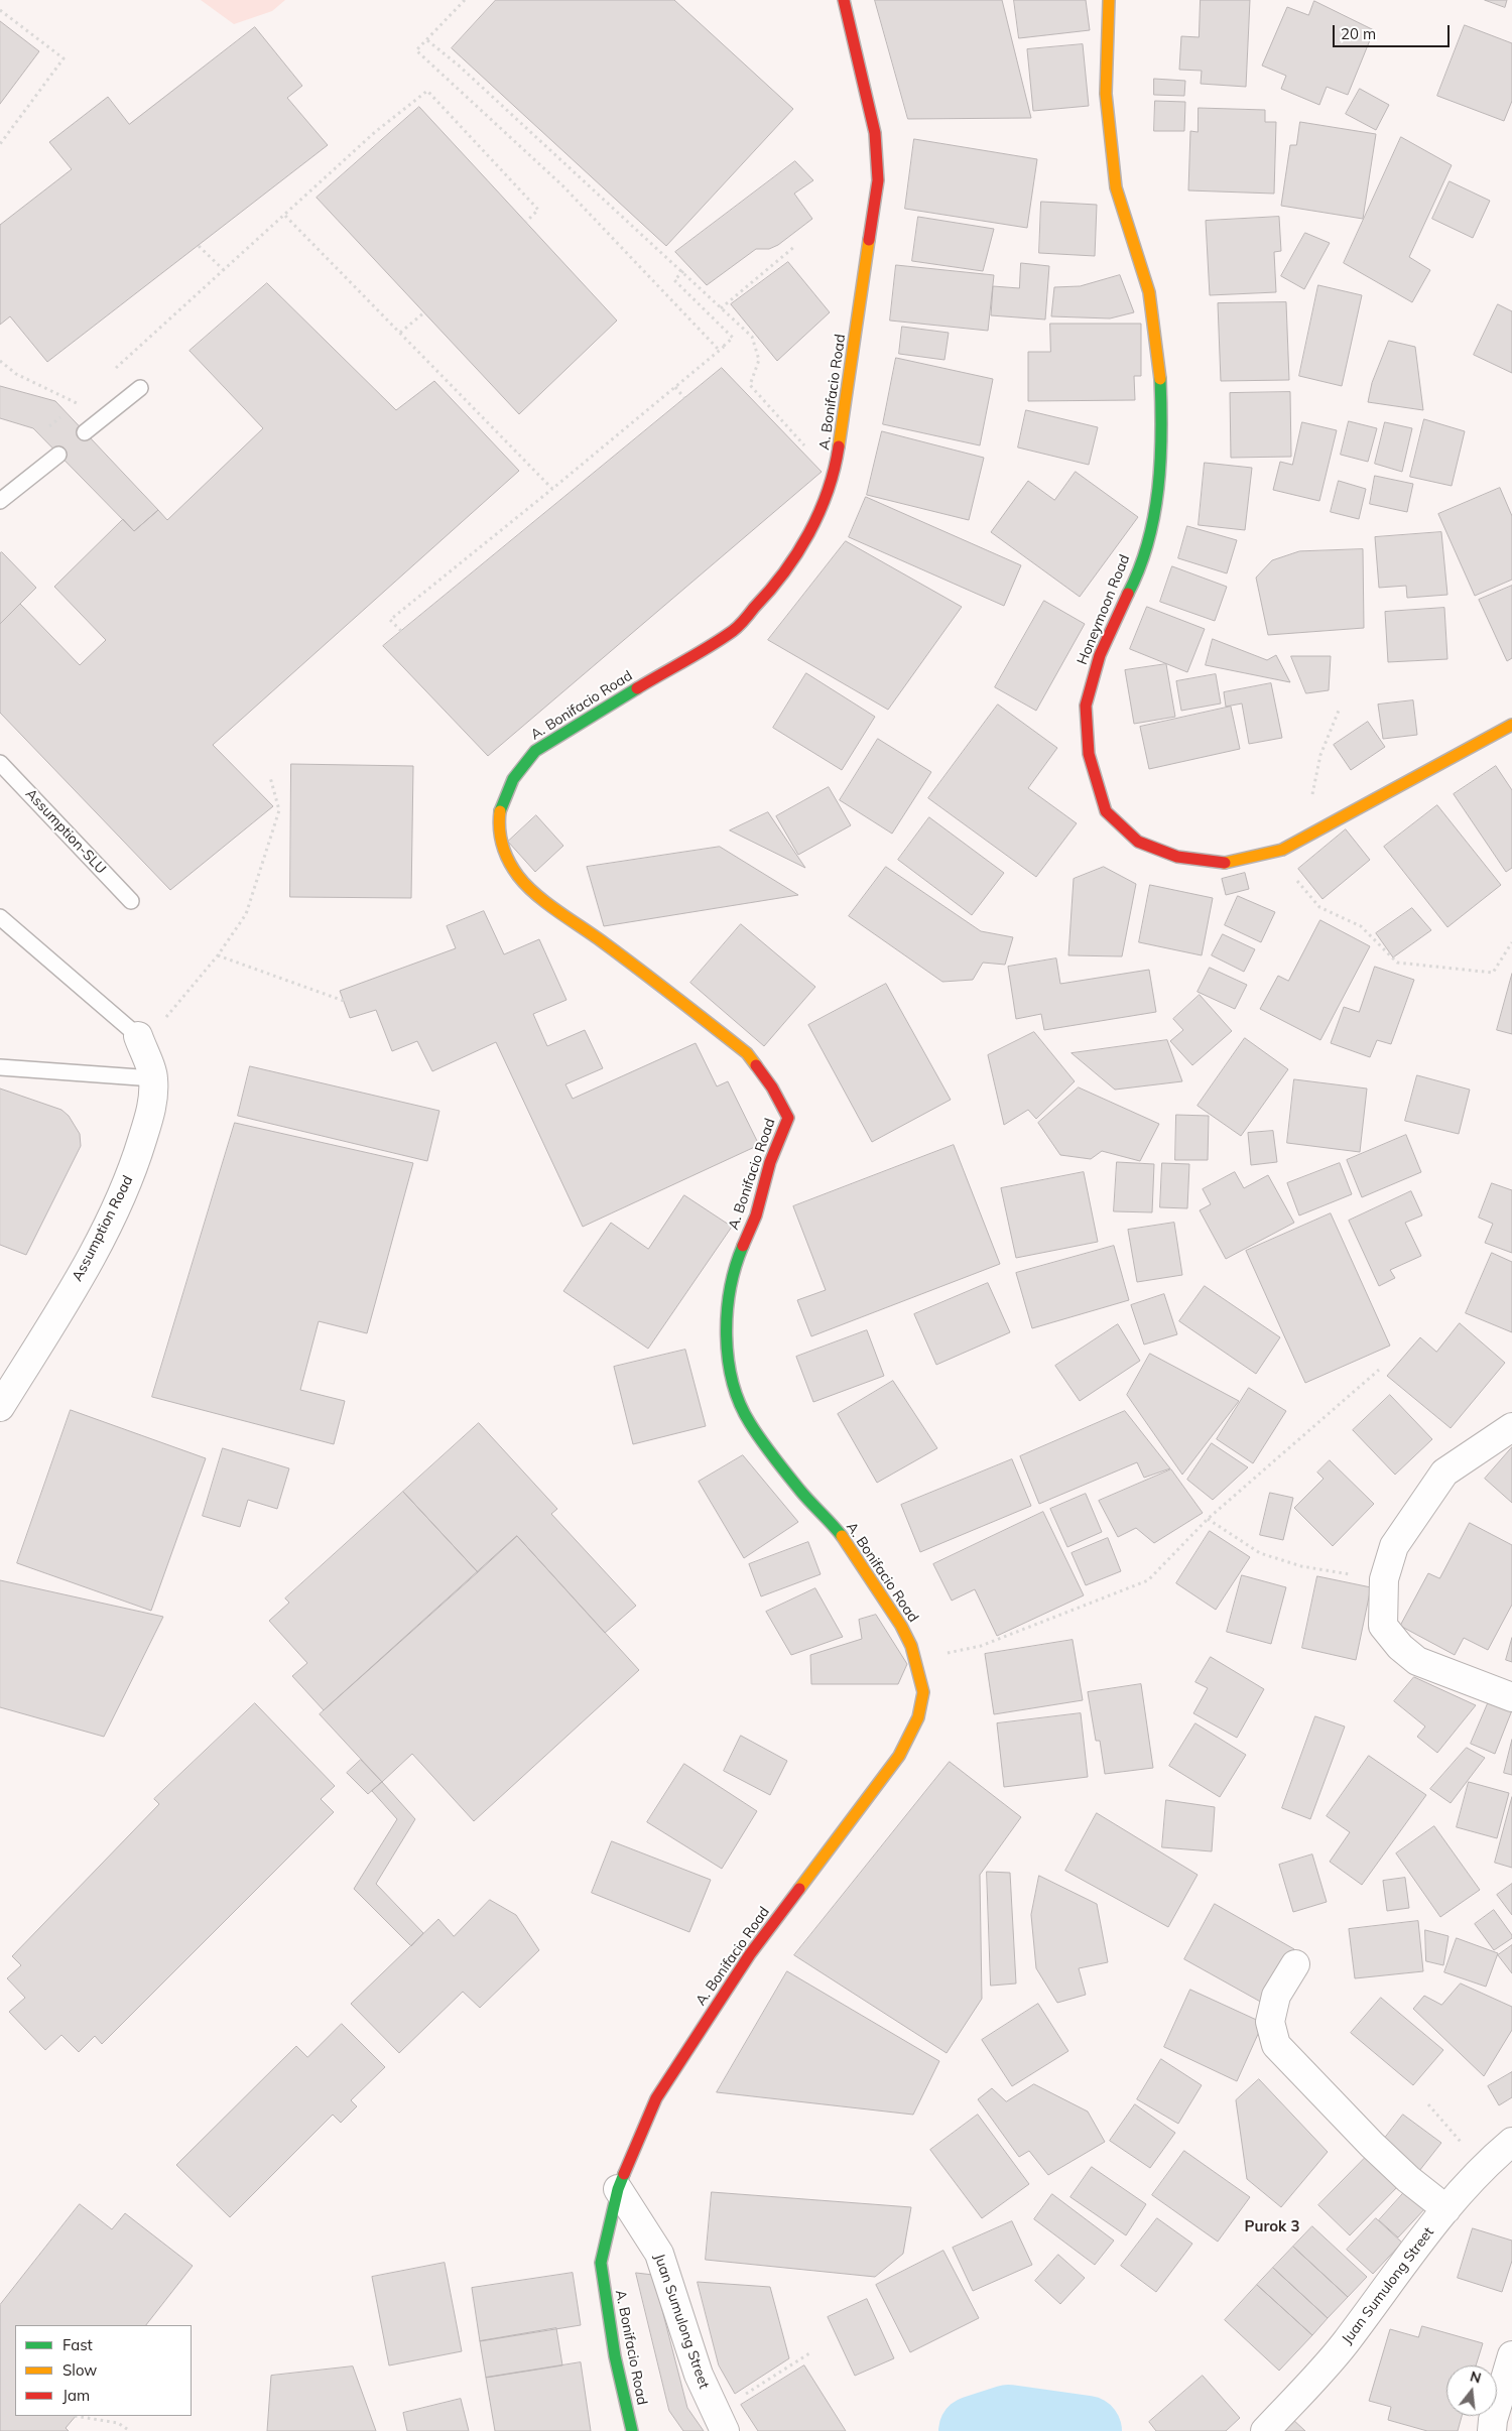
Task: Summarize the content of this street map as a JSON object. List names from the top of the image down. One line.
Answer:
{"streets":{"main road":["A. Bonifacio Road","Honeymoon Road"],"street":["Assumption Road","Juan Sumulong Street"],"lane":["Assumption-SLU"]},"crossings":[["A. Bonifacio Road","Juan Sumulong Street"]],"districts":["Purok 3"],"legend":["Fast","Slow","Jam"],"scale_bar":"20 m","north":"top"}
